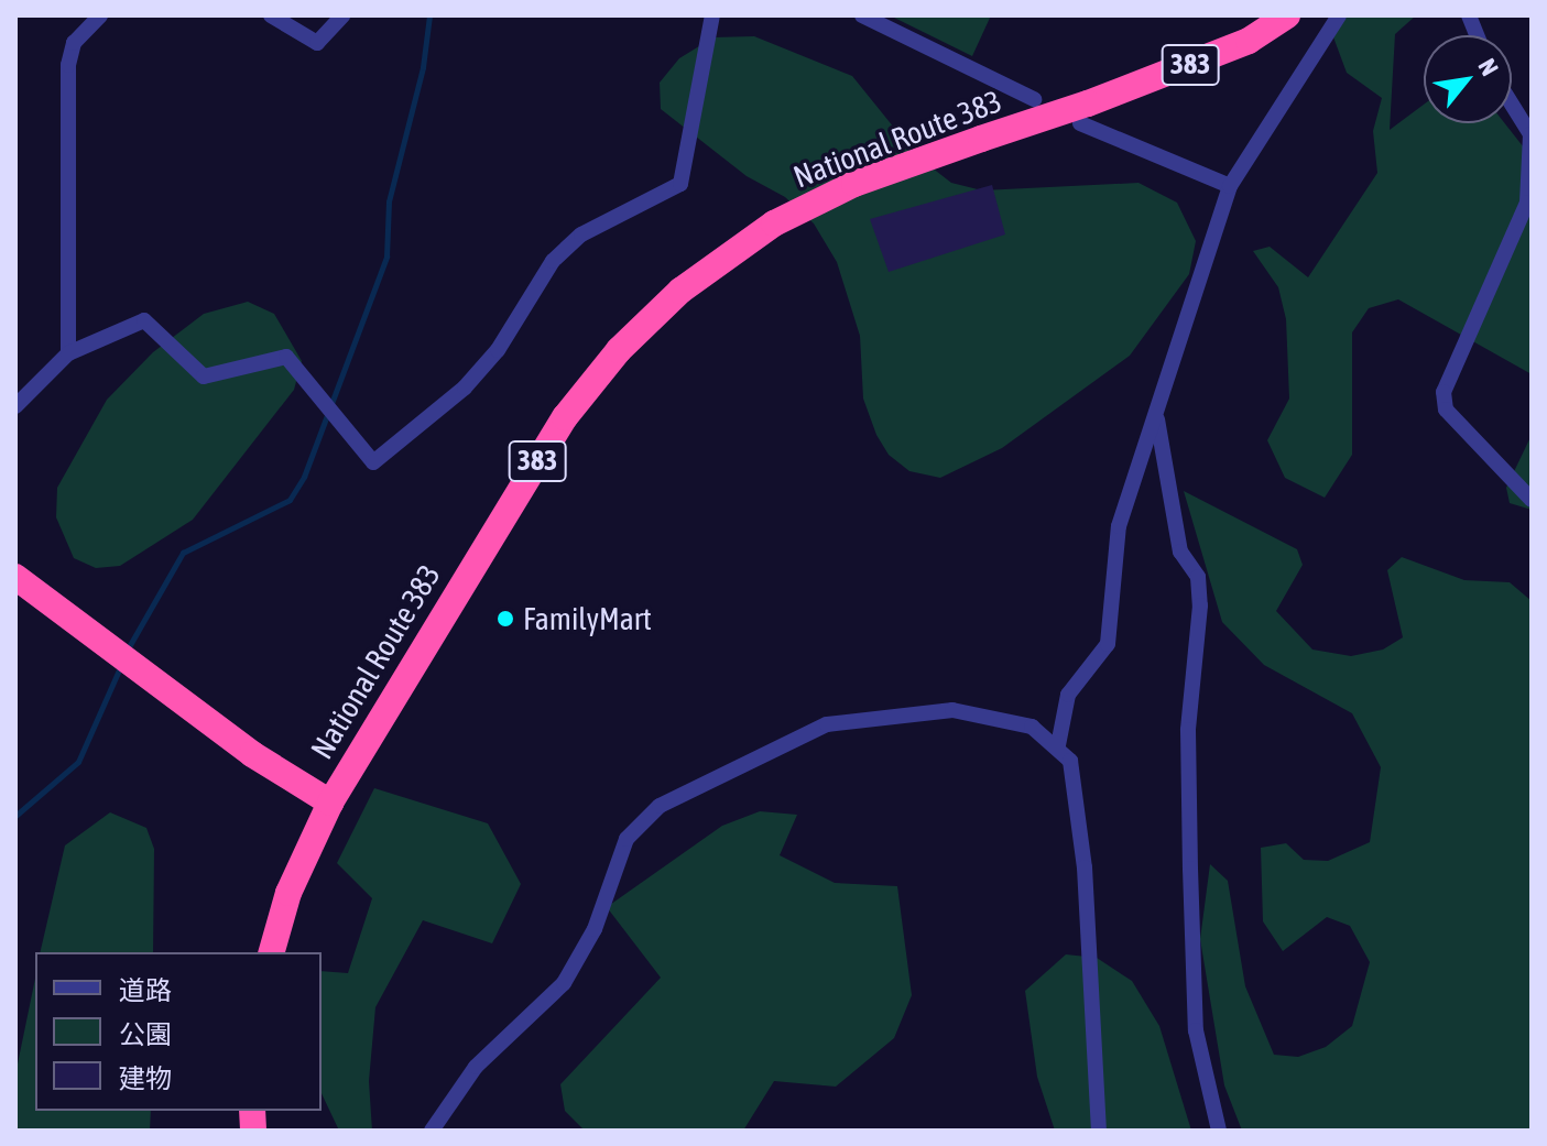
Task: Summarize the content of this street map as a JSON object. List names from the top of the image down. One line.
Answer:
{"streets":{"highway":["383","National Route 383"]},"places":["FamilyMart"],"legend":["道路","公園","建物"],"north":"top right"}
